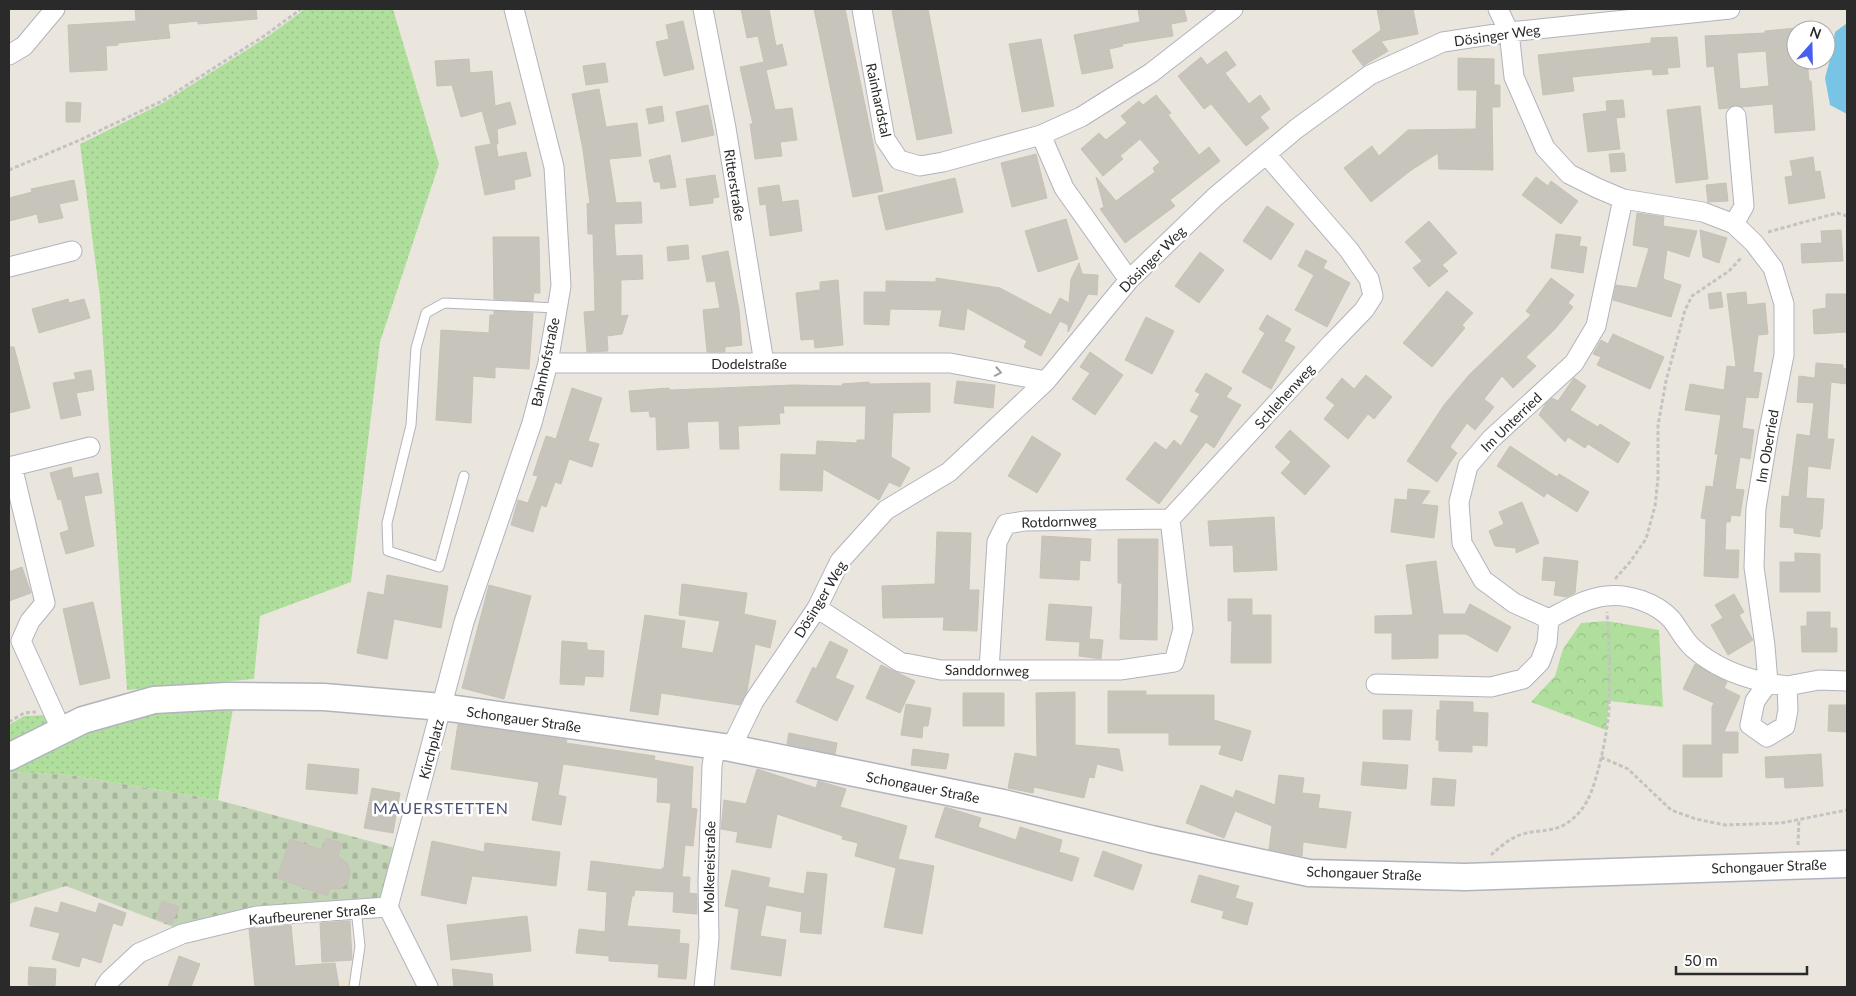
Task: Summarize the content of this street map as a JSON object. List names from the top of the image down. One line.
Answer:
{"streets":{"main road":["Schongauer Straße"],"street":["Dösinger Weg","Rainhardstal","Ritterstraße","Bahnhofstraße","Dodelstraße","Schlehenweg","Im Unterried","Im Oberried","Rotdornweg","Sanddornweg","Kirchplatz","Molkereistraße","Kaufbeurener Straße"]},"crossings":[["Dösinger Weg","Dodelstraße"],["Dösinger Weg","Schlehenweg"],["Dösinger Weg","Im Oberried"],["Dösinger Weg","Sanddornweg"],["Dösinger Weg","Schongauer Straße"],["Dösinger Weg","Molkereistraße"],["Ritterstraße","Dodelstraße"],["Bahnhofstraße","Dodelstraße"],["Bahnhofstraße","Schongauer Straße"],["Bahnhofstraße","Kirchplatz"],["Schlehenweg","Rotdornweg"],["Schlehenweg","Sanddornweg"],["Im Unterried","Im Oberried"],["Rotdornweg","Sanddornweg"],["Schongauer Straße","Kirchplatz"],["Schongauer Straße","Molkereistraße"],["Kirchplatz","Kaufbeurener Straße"]],"one_way":["Dodelstraße"],"districts":["MAUERSTETTEN"],"scale_bar":"50 m","north":"top"}
